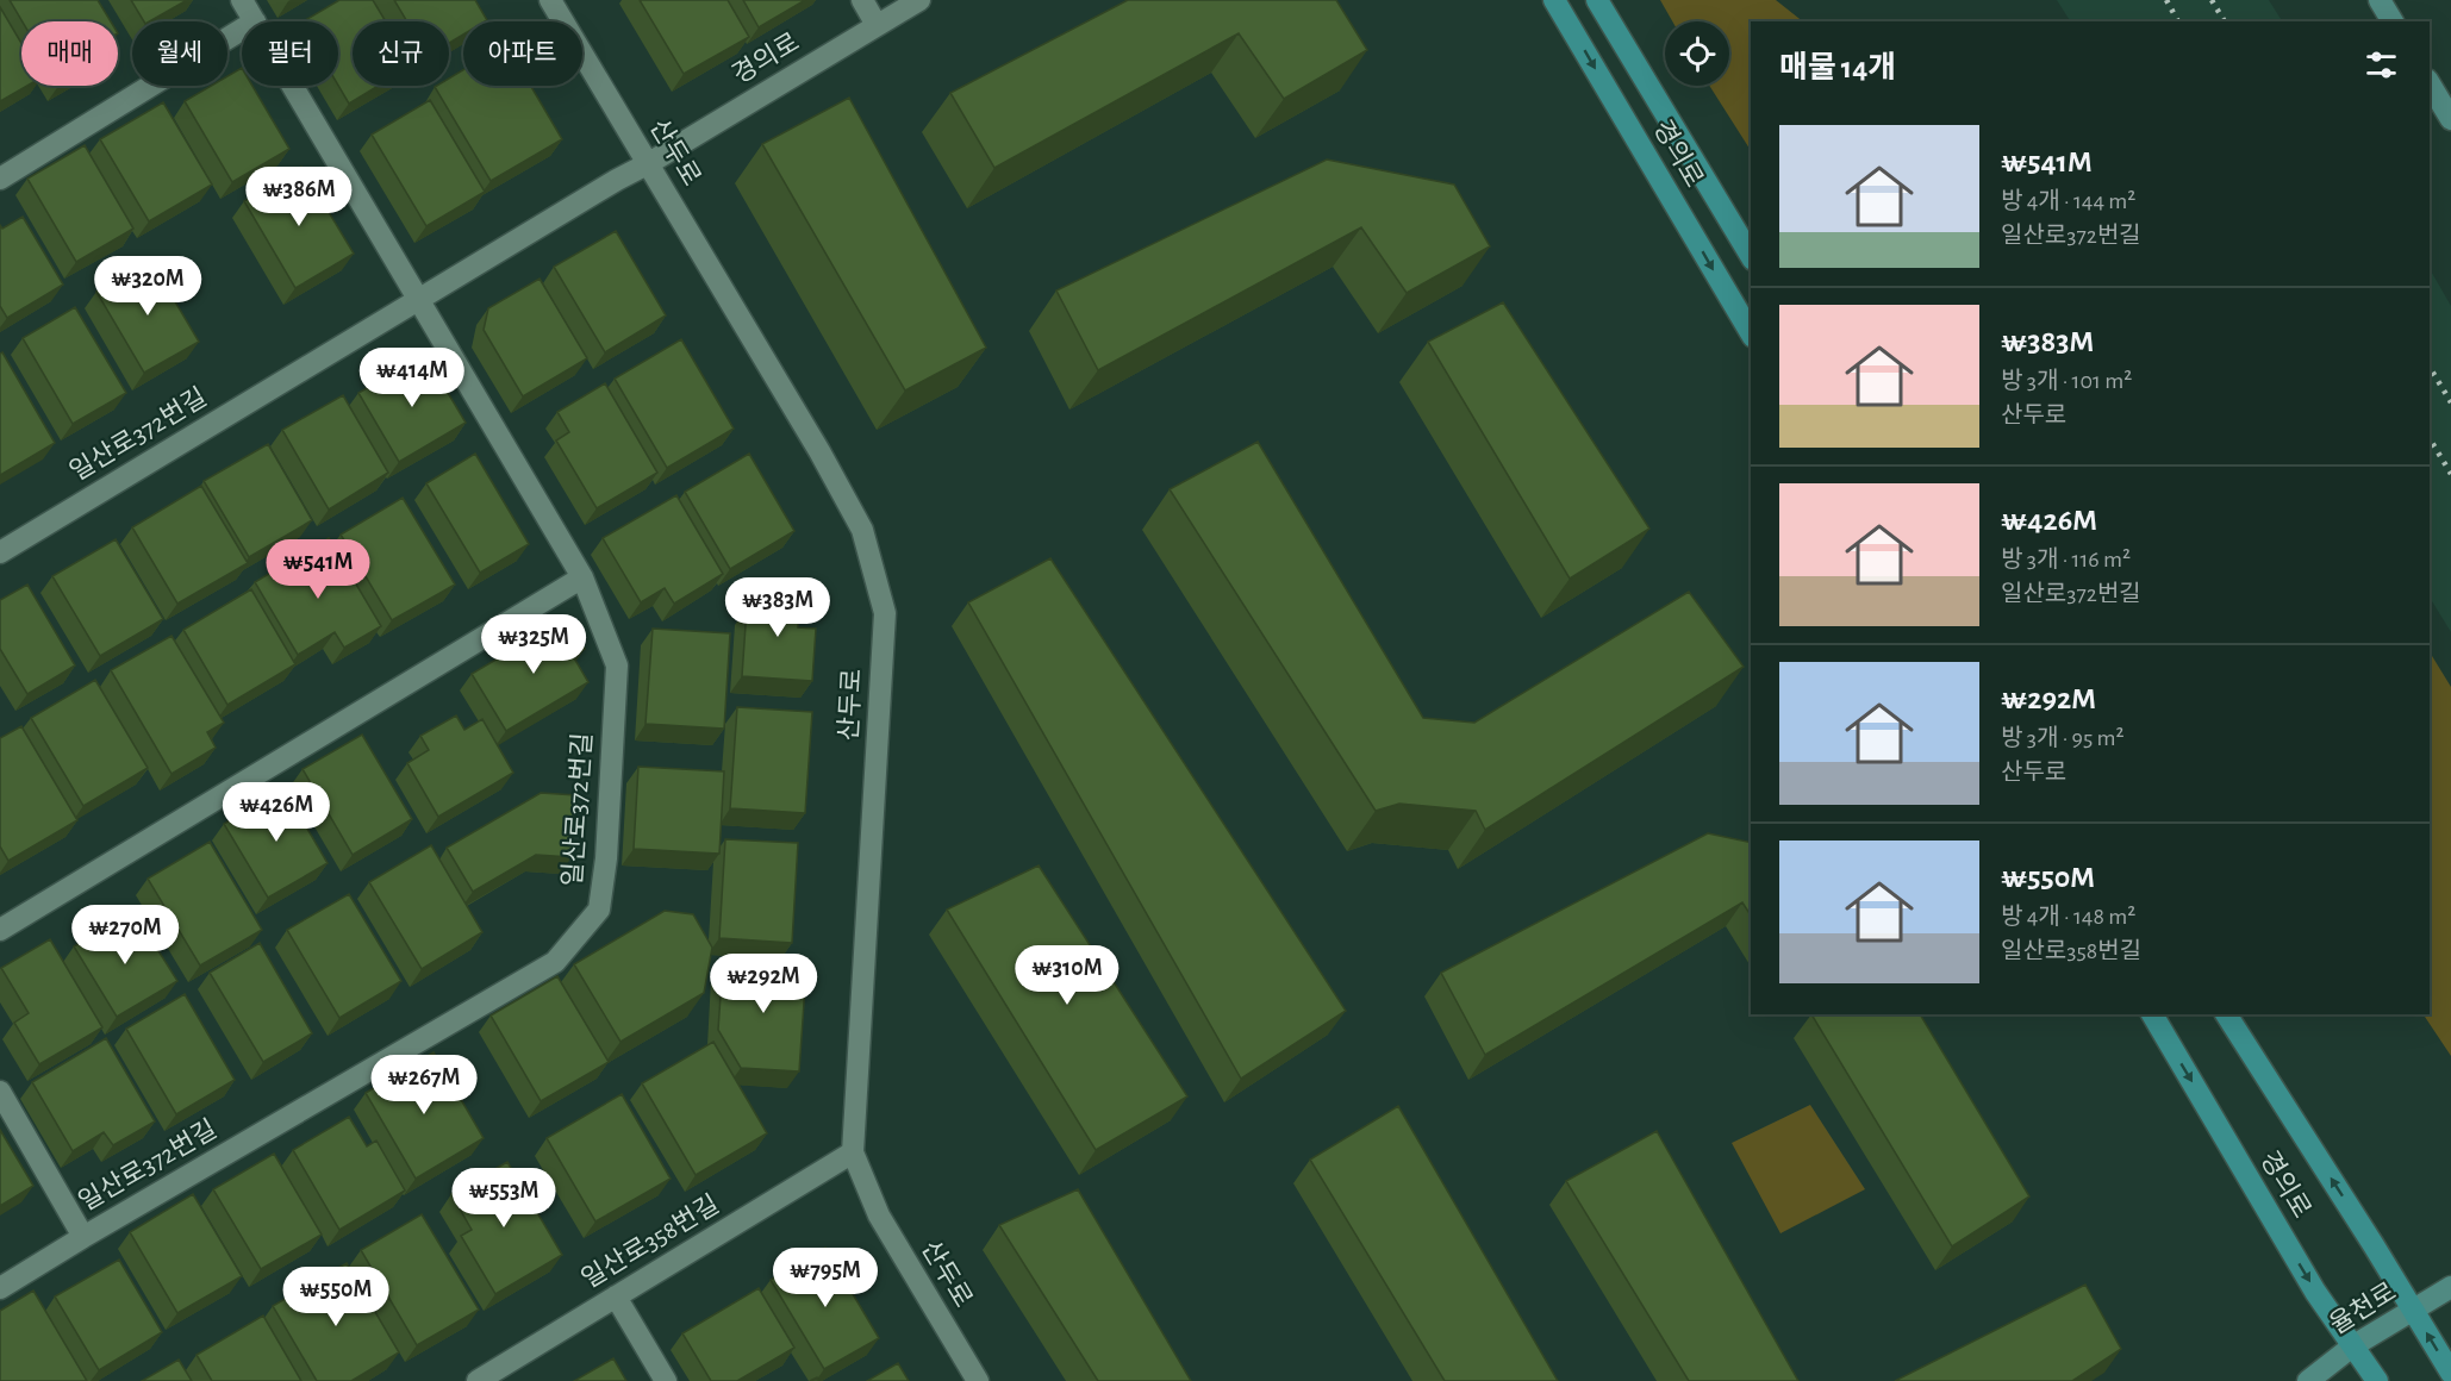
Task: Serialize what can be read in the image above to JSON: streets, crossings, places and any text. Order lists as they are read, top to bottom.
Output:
{
  "streets": {
    "main road": ["경의로", "율천로"],
    "street": ["산두로", "일산로372번길", "일산로358번길"]
  },
  "crossings": [
    ["경의로", "산두로"],
    ["경의로", "일산로372번길"],
    ["경의로", "율천로"],
    ["산두로", "일산로372번길"],
    ["산두로", "일산로358번길"]
  ],
  "page": {
    "chip": [
      "매매",
      "월세",
      "필터",
      "신규",
      "아파트"
    ],
    "heading": "매물 14개",
    "list": [
      {
        "name": "₩541M",
        "note": "방 4개 · 144 m² · 일산로372번길"
      },
      {
        "name": "₩383M",
        "note": "방 3개 · 101 m² · 산두로"
      },
      {
        "name": "₩426M",
        "note": "방 3개 · 116 m² · 일산로372번길"
      },
      {
        "name": "₩292M",
        "note": "방 3개 · 95 m² · 산두로"
      },
      {
        "name": "₩550M",
        "note": "방 4개 · 148 m² · 일산로358번길"
      }
    ],
    "price": [
      "₩386M",
      "₩320M",
      "₩414M",
      "₩541M",
      "₩383M",
      "₩325M",
      "₩426M",
      "₩270M",
      "₩310M",
      "₩292M",
      "₩267M",
      "₩553M",
      "₩795M",
      "₩550M"
    ]
  }
}
